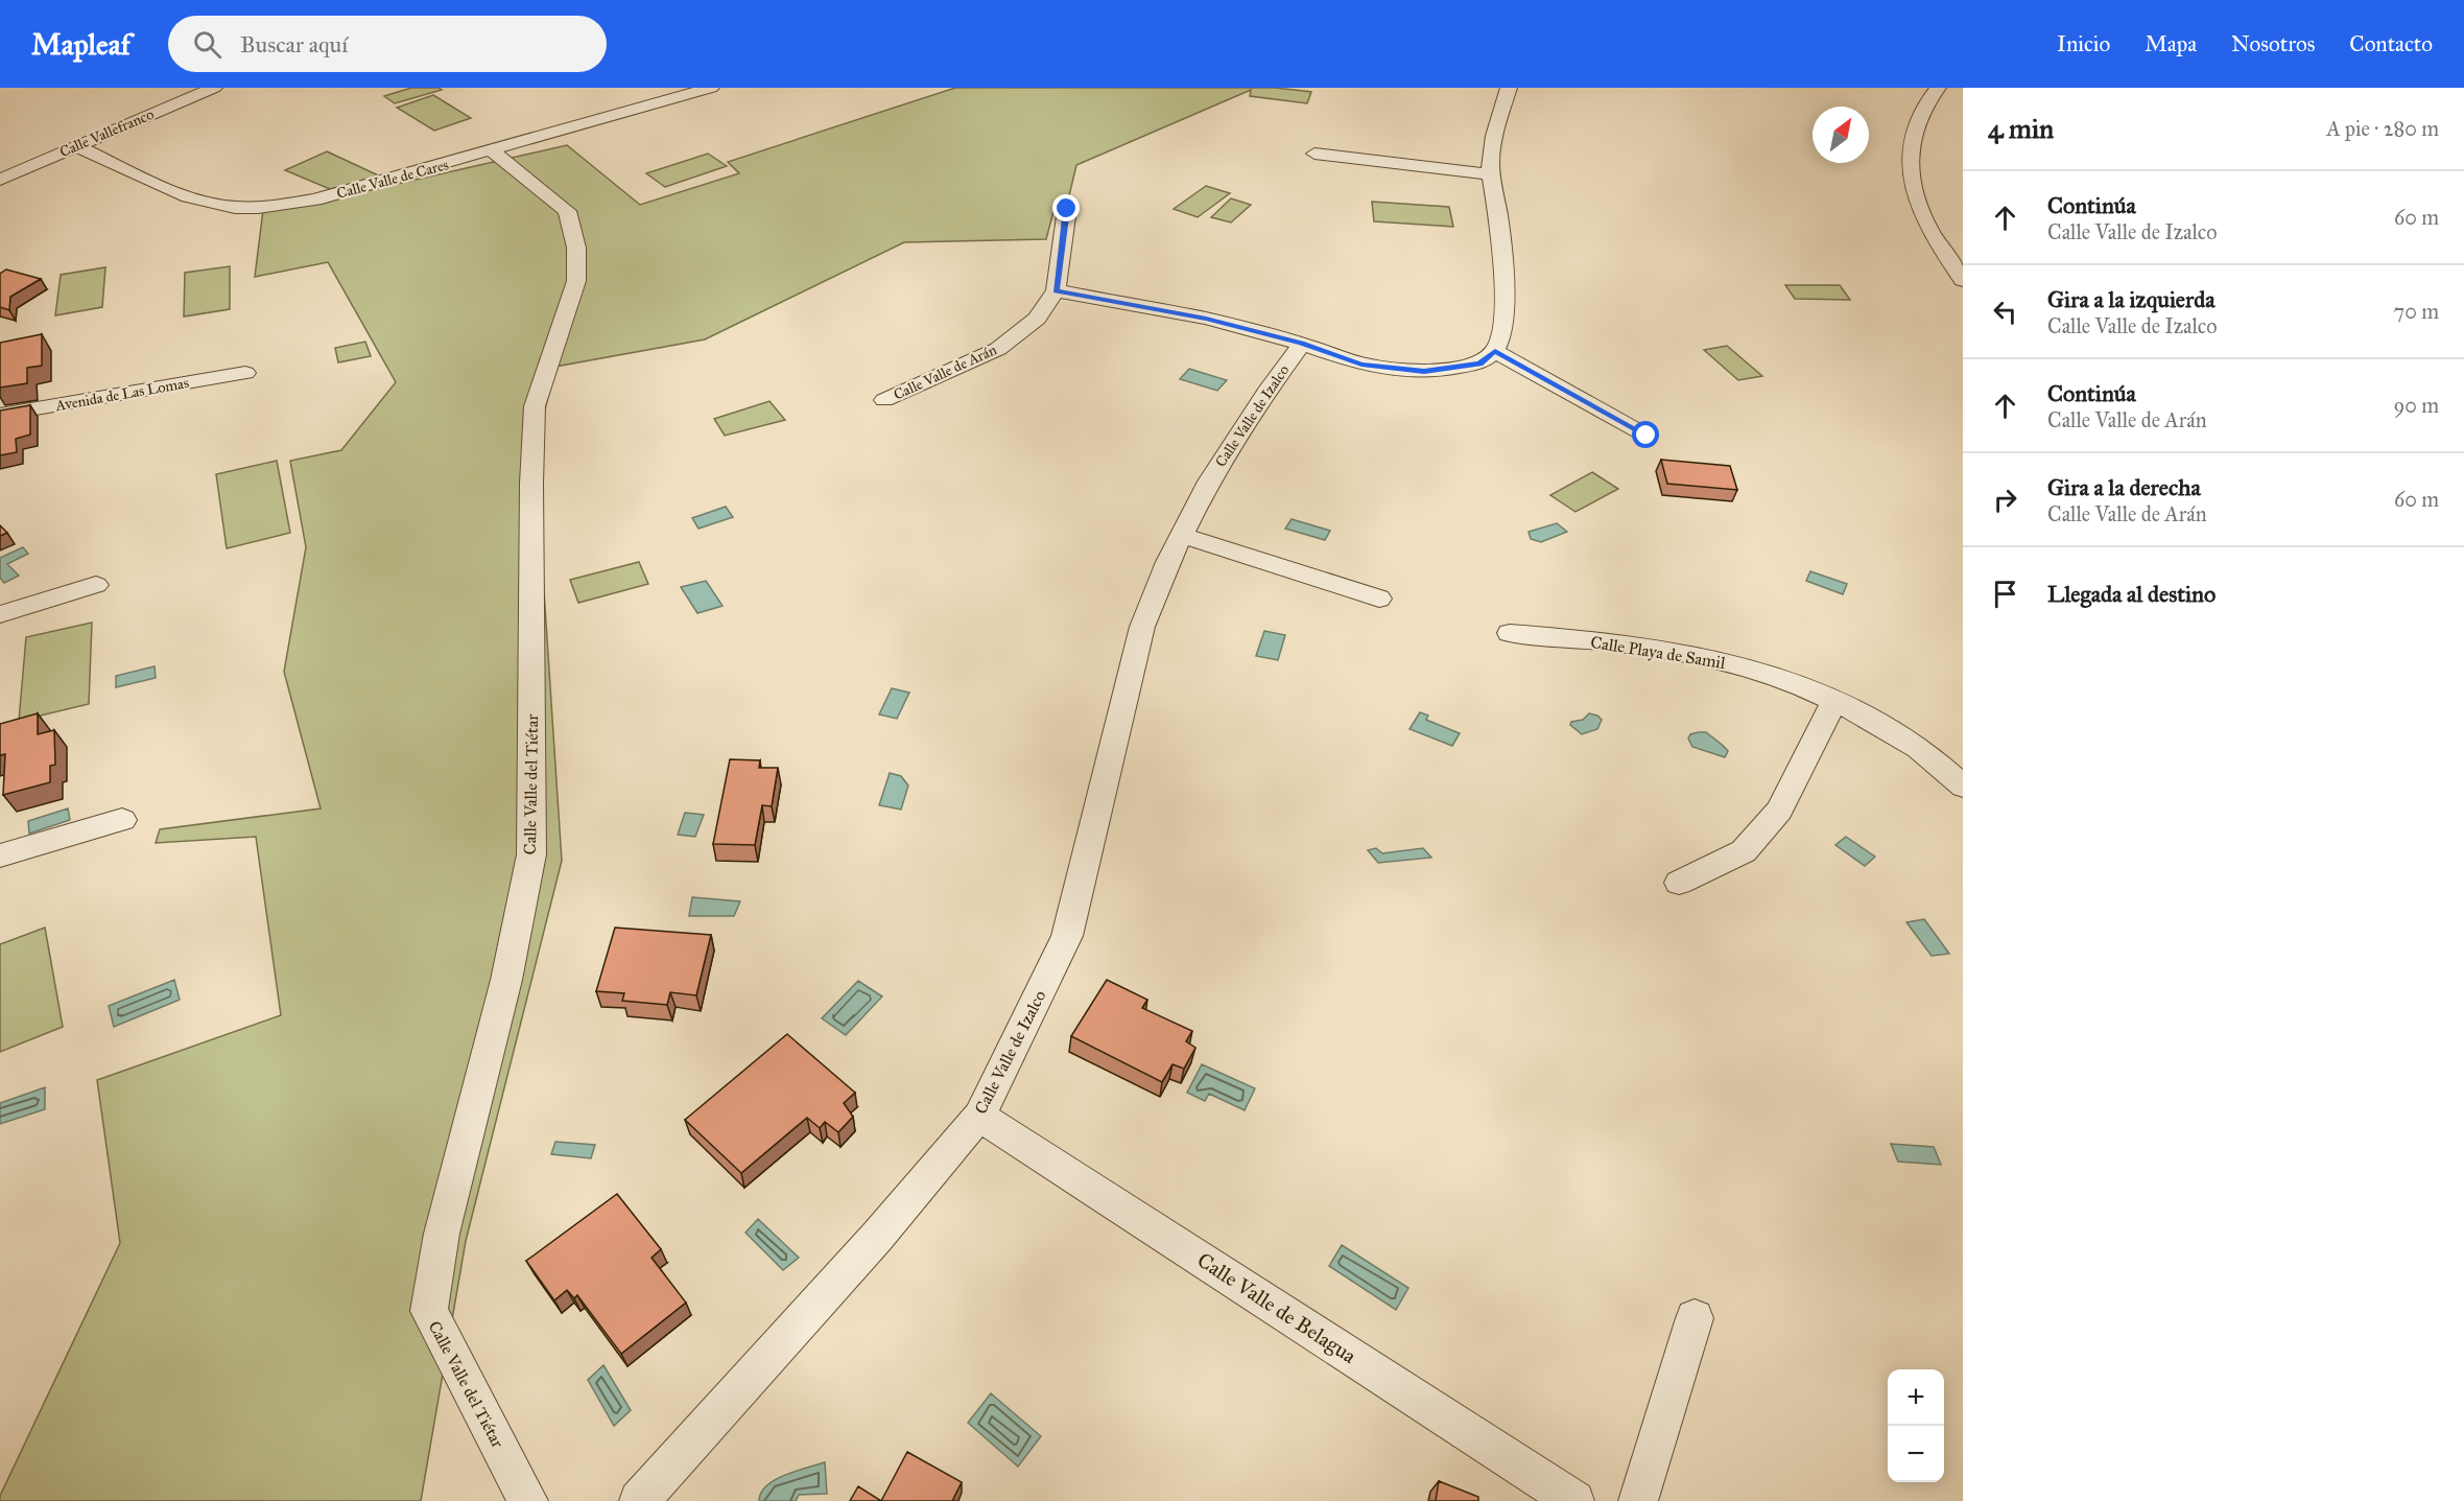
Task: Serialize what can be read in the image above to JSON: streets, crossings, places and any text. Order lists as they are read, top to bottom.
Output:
{
  "streets": {
    "street": [
      "Calle Vallefranco",
      "Calle Valle de Cares",
      "Calle Valle de Arán",
      "Avenida de Las Lomas",
      "Calle Valle de Izalco",
      "Calle Playa de Samil",
      "Calle Valle del Tiétar",
      "Calle Valle de Belagua"
    ]
  },
  "crossings": [
    ["Calle Vallefranco", "Calle Valle de Cares"],
    ["Calle Valle de Cares", "Calle Valle del Tiétar"],
    ["Calle Valle de Izalco", "Calle Valle de Belagua"]
  ],
  "north": "top right",
  "page": {
    "header": "Mapleaf",
    "search": "Buscar aquí",
    "nav": [
      "Inicio",
      "Mapa",
      "Nosotros",
      "Contacto"
    ],
    "heading": ["4 min", "A pie · 280 m"],
    "list": [
      ["Continúa", "Calle Valle de Izalco", "60 m"],
      ["Gira a la izquierda", "Calle Valle de Izalco", "70 m"],
      ["Continúa", "Calle Valle de Arán", "90 m"],
      ["Gira a la derecha", "Calle Valle de Arán", "60 m"],
      "Llegada al destino"
    ],
    "map_buttons": ["+", "−"]
  }
}
